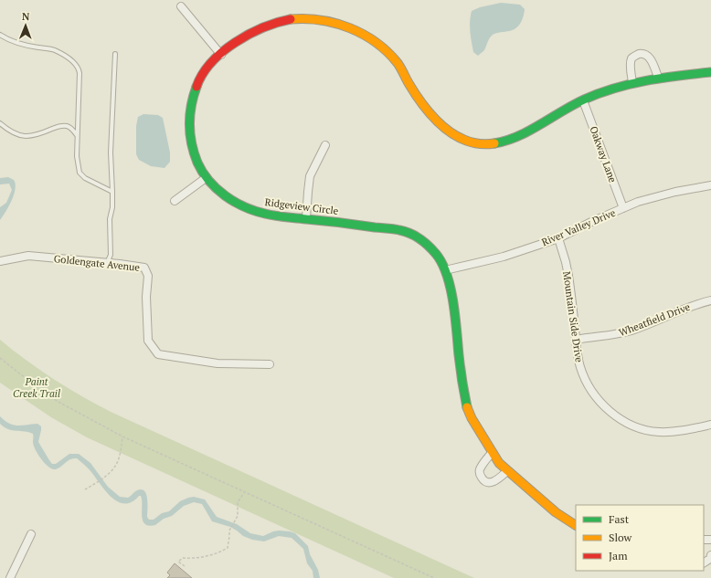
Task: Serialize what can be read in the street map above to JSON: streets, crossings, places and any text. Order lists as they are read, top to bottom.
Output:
{
  "streets": {
    "street": [
      "Oakway Lane",
      "Ridgeview Circle",
      "River Valley Drive",
      "Goldengate Avenue",
      "Mountain Side Drive",
      "Wheatfield Drive"
    ]
  },
  "crossings": [
    ["Oakway Lane", "Ridgeview Circle"],
    ["Oakway Lane", "River Valley Drive"],
    ["Ridgeview Circle", "River Valley Drive"],
    ["River Valley Drive", "Mountain Side Drive"],
    ["Mountain Side Drive", "Wheatfield Drive"]
  ],
  "parks": ["Paint Creek Trail"],
  "legend": ["Fast", "Slow", "Jam"],
  "north": "top"
}
